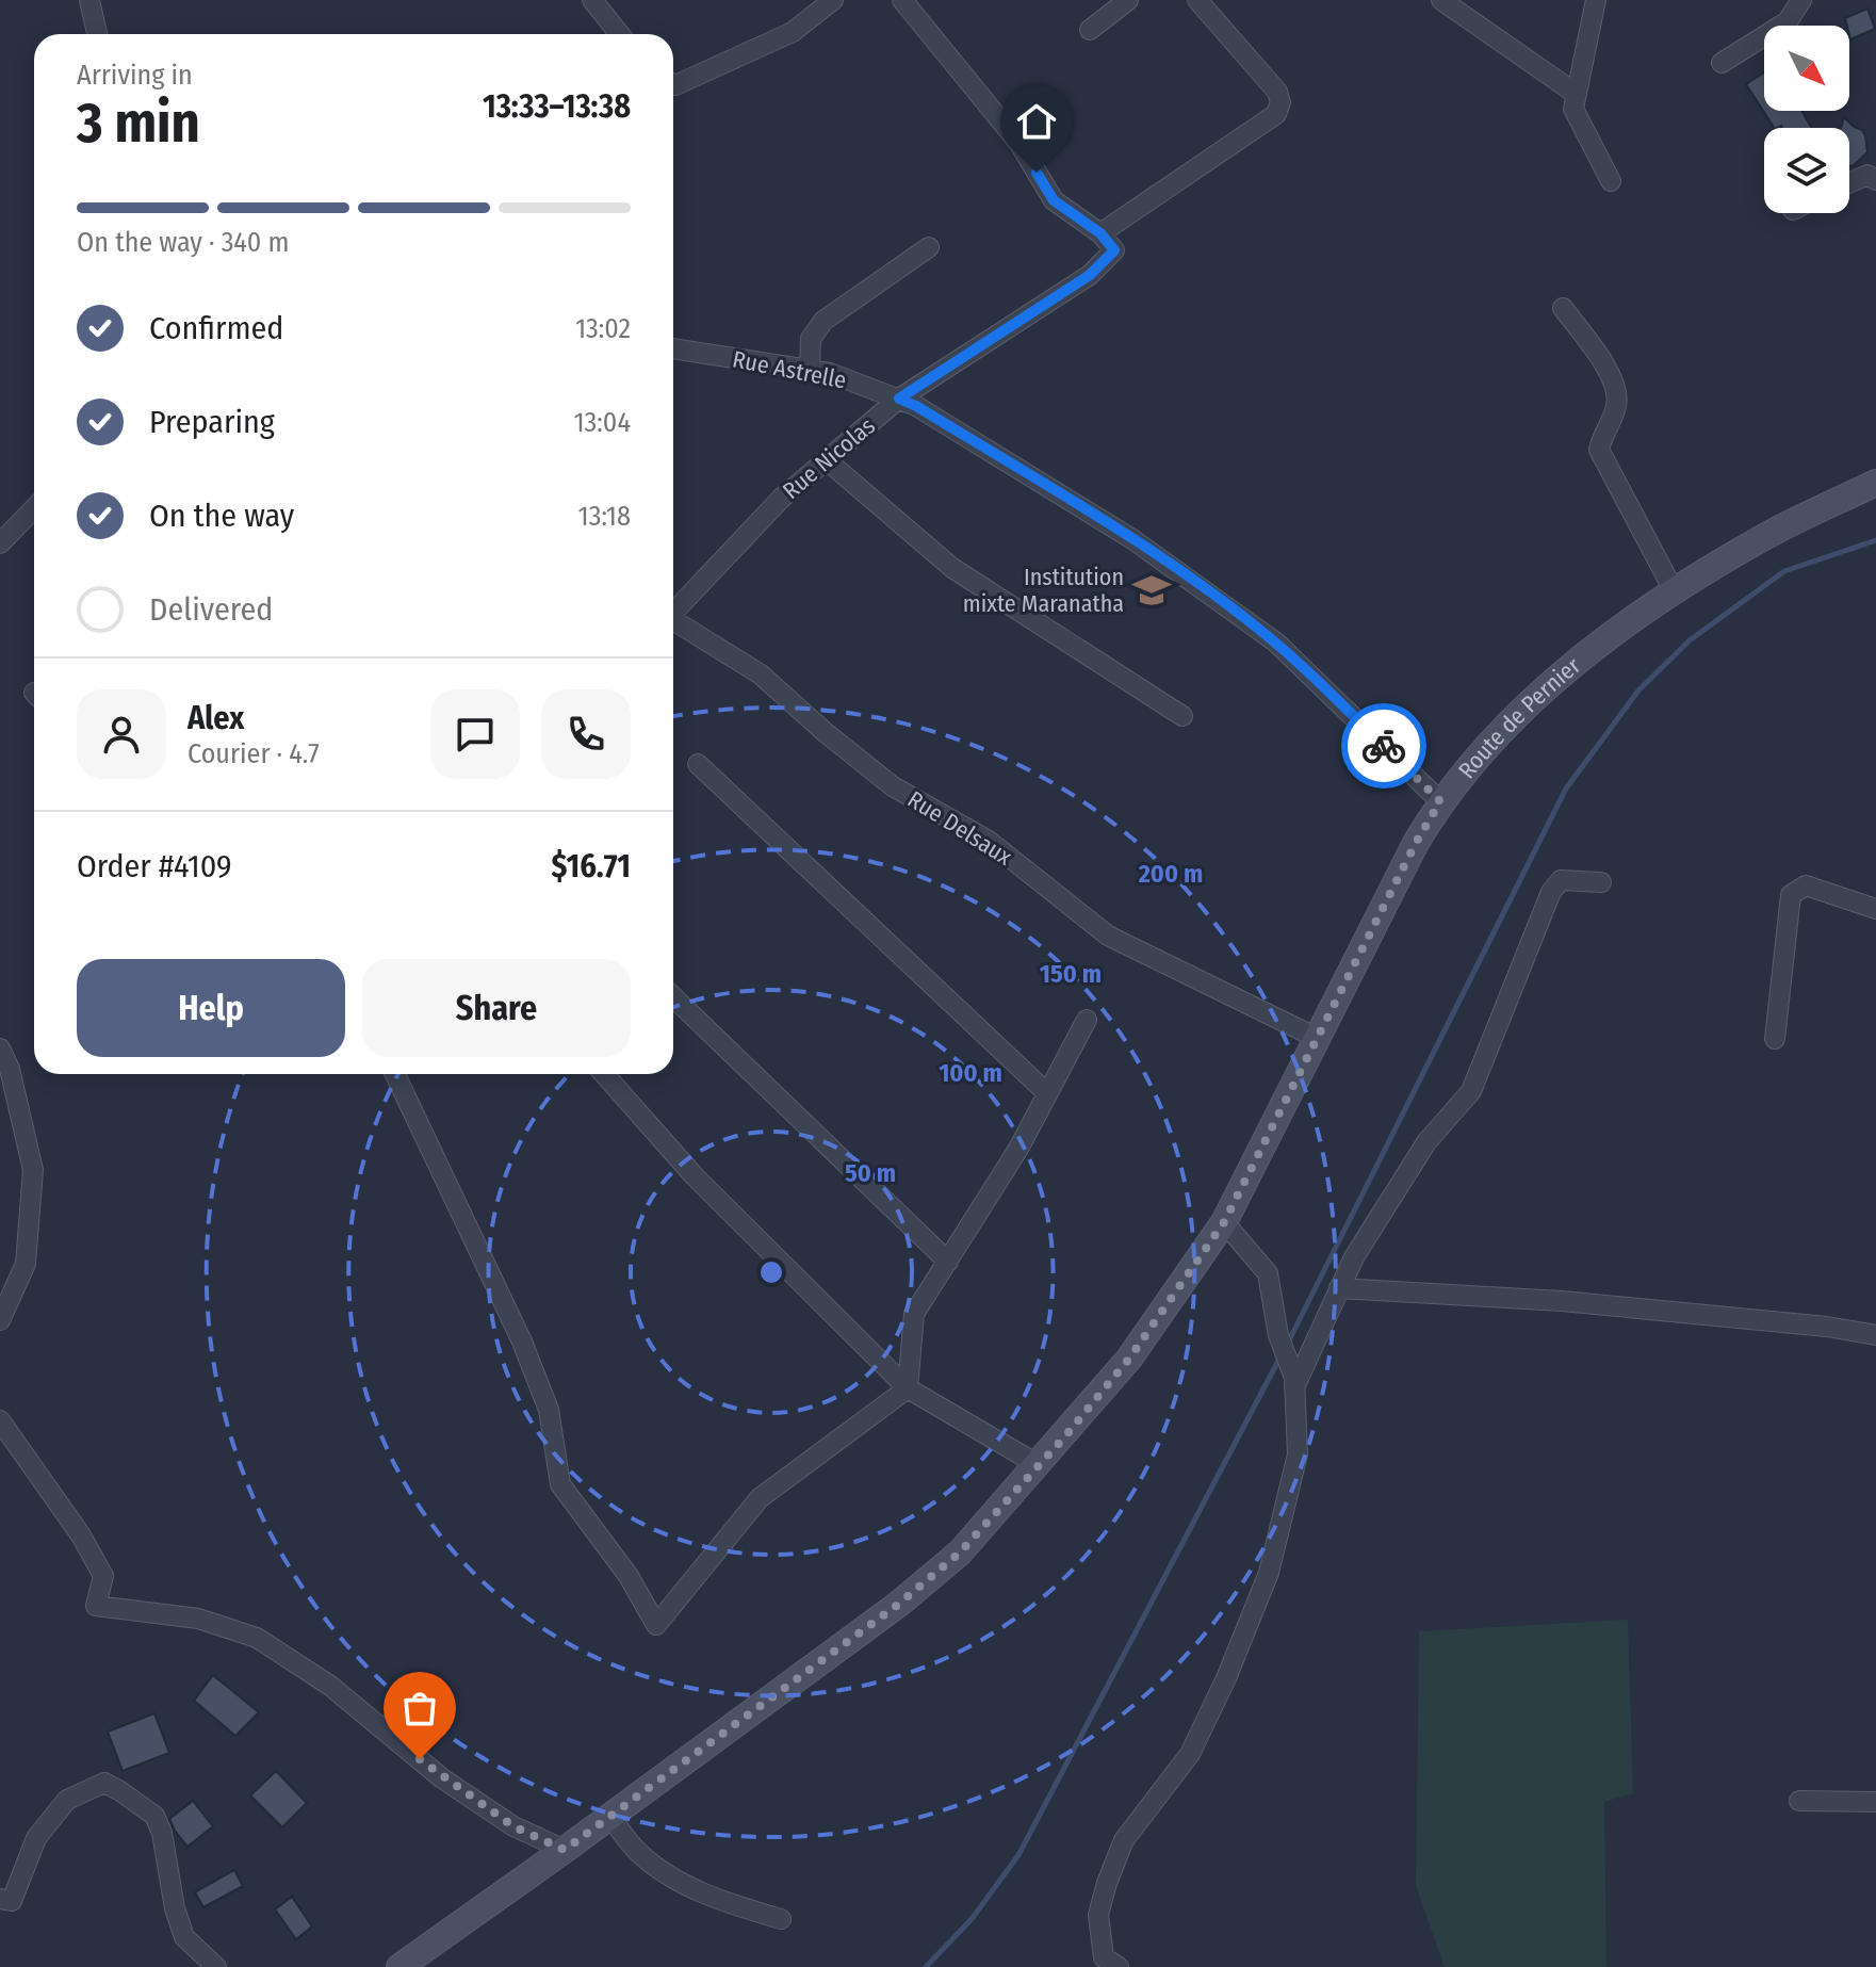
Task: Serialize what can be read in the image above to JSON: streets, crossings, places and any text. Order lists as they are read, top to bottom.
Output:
{
  "streets": {
    "street": [
      "Rue Astrelle",
      "Rue Nicolas",
      "Route de Pernier",
      "Rue Delsaux"
    ]
  },
  "crossings": [
    ["Rue Astrelle", "Rue Nicolas"],
    ["Rue Astrelle", "Route de Pernier"],
    ["Route de Pernier", "Rue Delsaux"]
  ],
  "places": {
    "school or university": ["Institution mixte Maranatha"]
  },
  "north": "bottom right",
  "page": {
    "heading": ["3 min", "Arriving in", "13:33–13:38"],
    "panel": [
      "Alex",
      "Courier · 4.7",
      "Order #4109",
      "$16.71"
    ],
    "bar": "On the way · 340 m",
    "list": [
      ["Confirmed", "13:02"],
      ["Preparing", "13:04"],
      ["On the way", "13:18"],
      "Delivered"
    ],
    "buttons": ["Help", "Share"]
  },
  "rings": [
    "200 m",
    "150 m",
    "100 m",
    "50 m"
  ]
}
